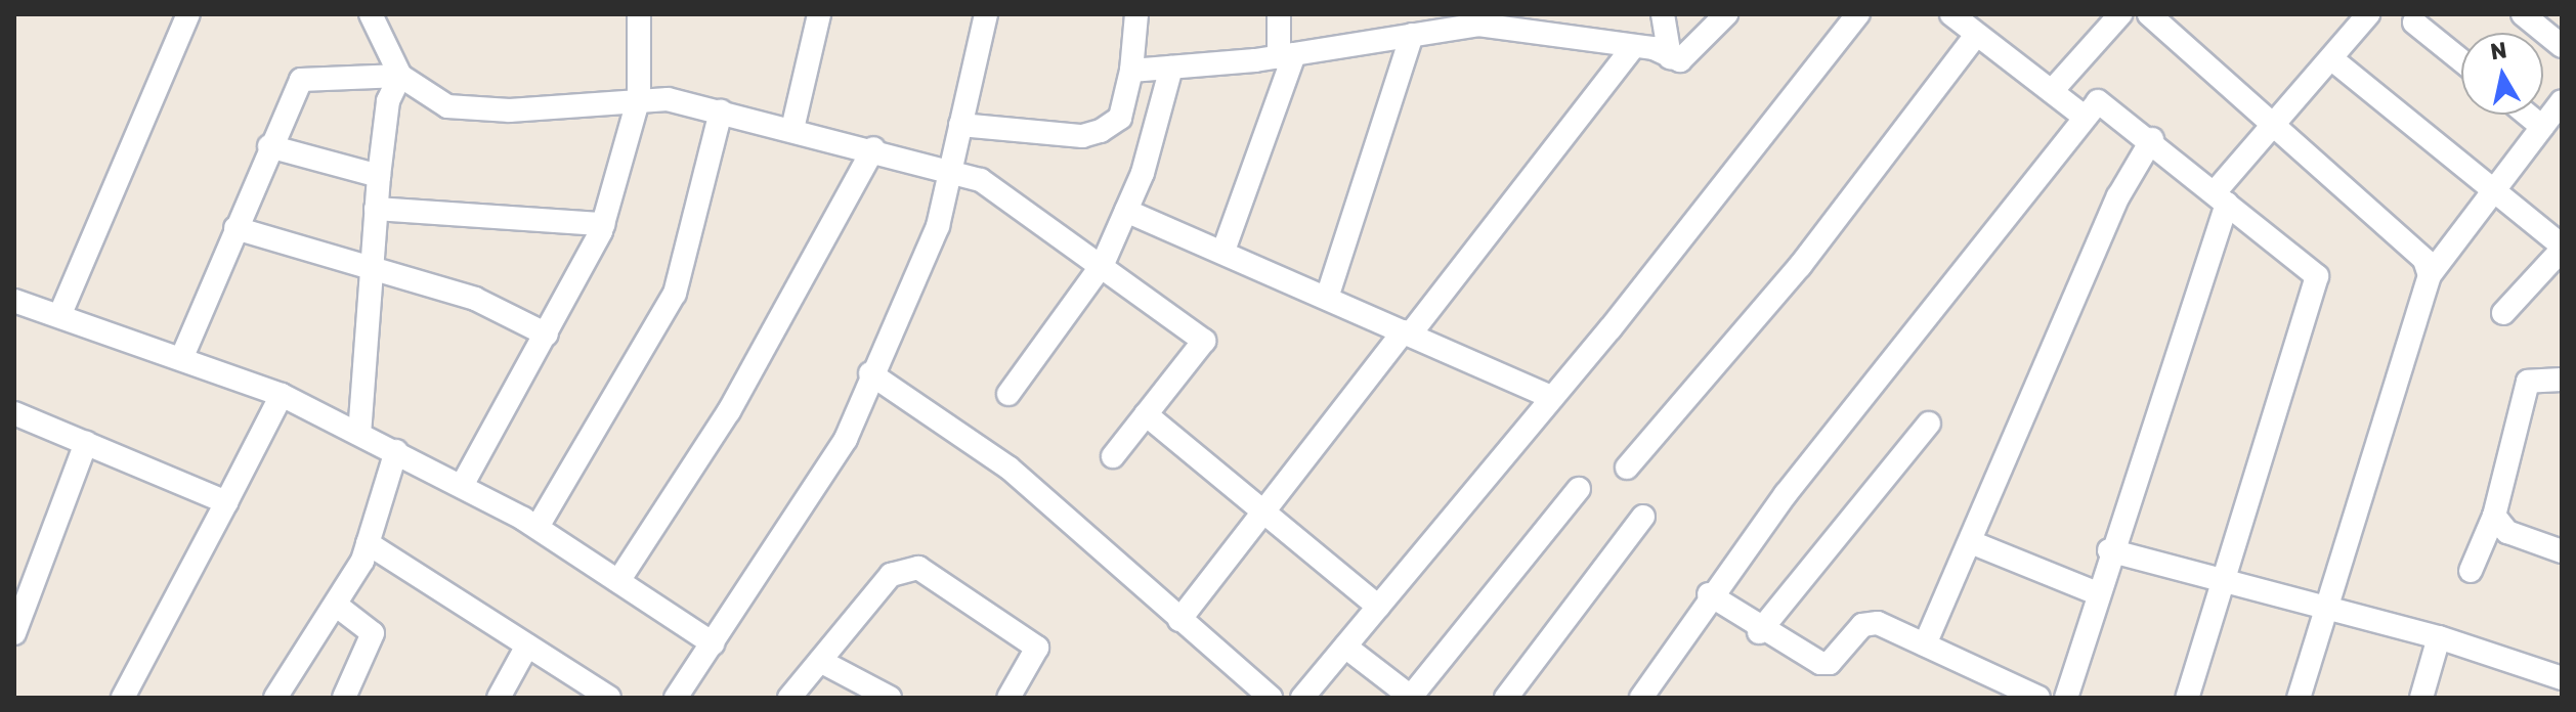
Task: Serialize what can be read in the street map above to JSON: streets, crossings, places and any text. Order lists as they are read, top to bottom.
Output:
{
  "north": "top"
}
